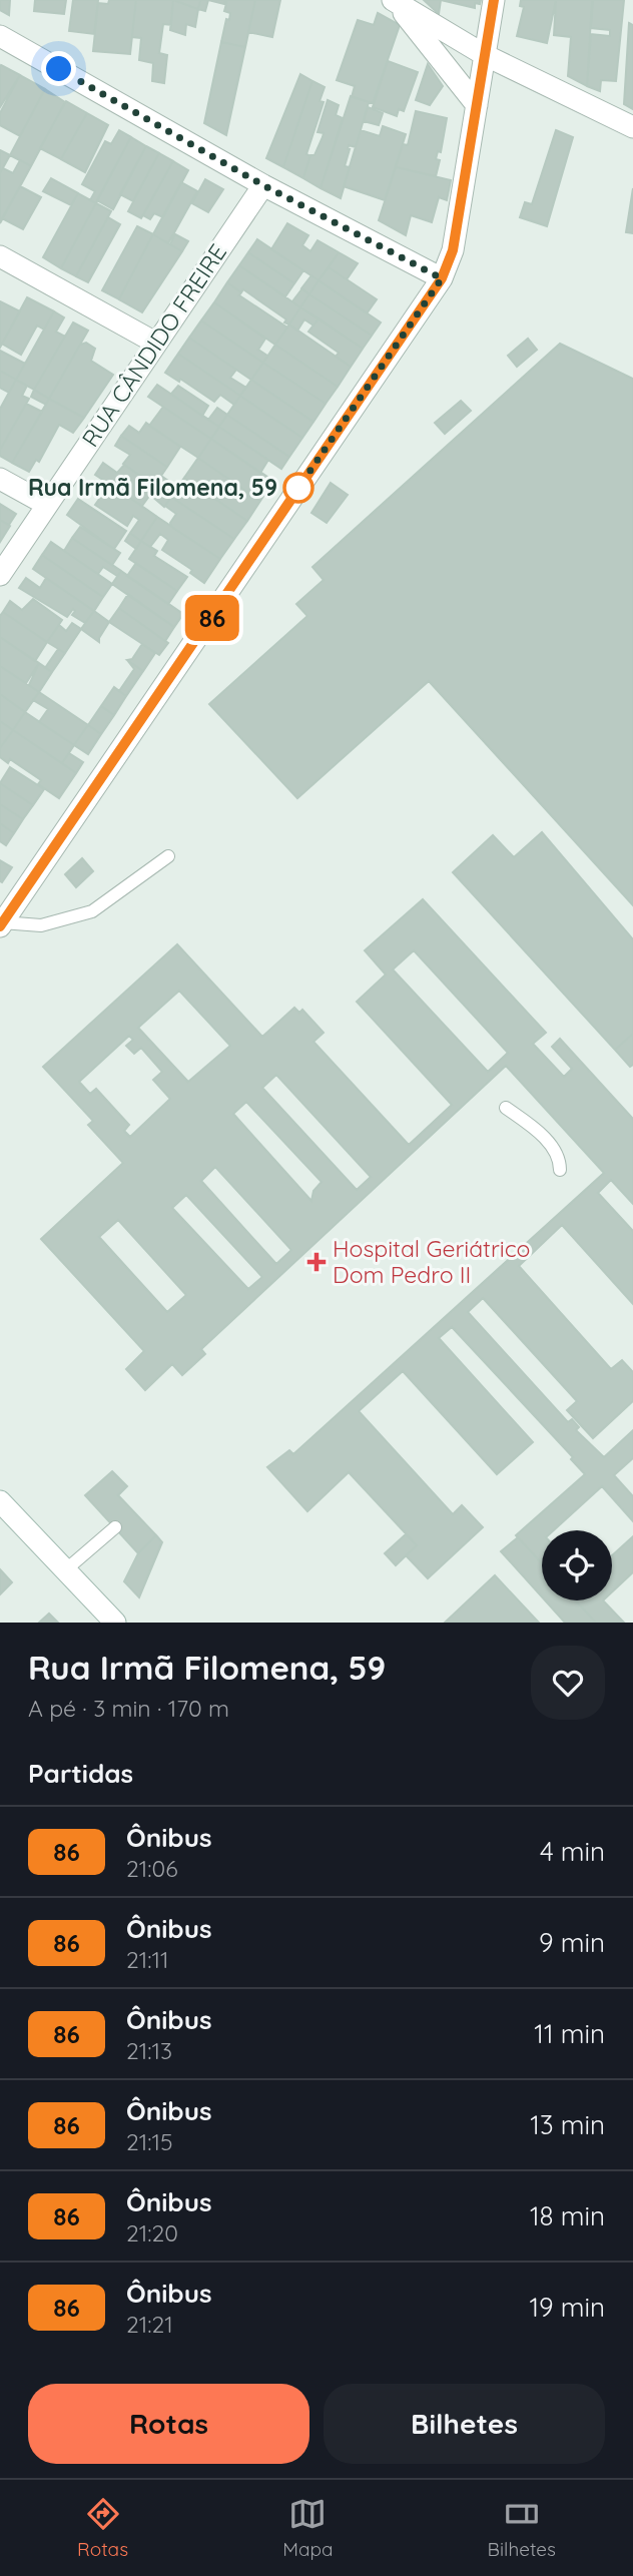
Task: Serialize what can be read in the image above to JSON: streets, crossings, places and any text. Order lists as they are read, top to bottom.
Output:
{
  "streets": {
    "street": ["RUA CÂNDIDO FREIRE"]
  },
  "places": {
    "other": ["Rua Irmã Filomena, 59"],
    "health": ["Hospital Geriátrico Dom Pedro II"]
  },
  "lines": ["bus line 86"],
  "page": {
    "on_map": "86",
    "heading": [
      ["Rua Irmã Filomena, 59", "A pé · 3 min · 170 m"],
      "Partidas"
    ],
    "list": [
      {
        "mark": "86",
        "name": "Ônibus",
        "note": "21:06",
        "value": "4 min"
      },
      {
        "mark": "86",
        "name": "Ônibus",
        "note": "21:11",
        "value": "9 min"
      },
      {
        "mark": "86",
        "name": "Ônibus",
        "note": "21:13",
        "value": "11 min"
      },
      {
        "mark": "86",
        "name": "Ônibus",
        "note": "21:15",
        "value": "13 min"
      },
      {
        "mark": "86",
        "name": "Ônibus",
        "note": "21:20",
        "value": "18 min"
      },
      {
        "mark": "86",
        "name": "Ônibus",
        "note": "21:21",
        "value": "19 min"
      }
    ],
    "buttons": ["Rotas", "Bilhetes"],
    "tabs": ["Rotas", "Mapa", "Bilhetes"]
  }
}
